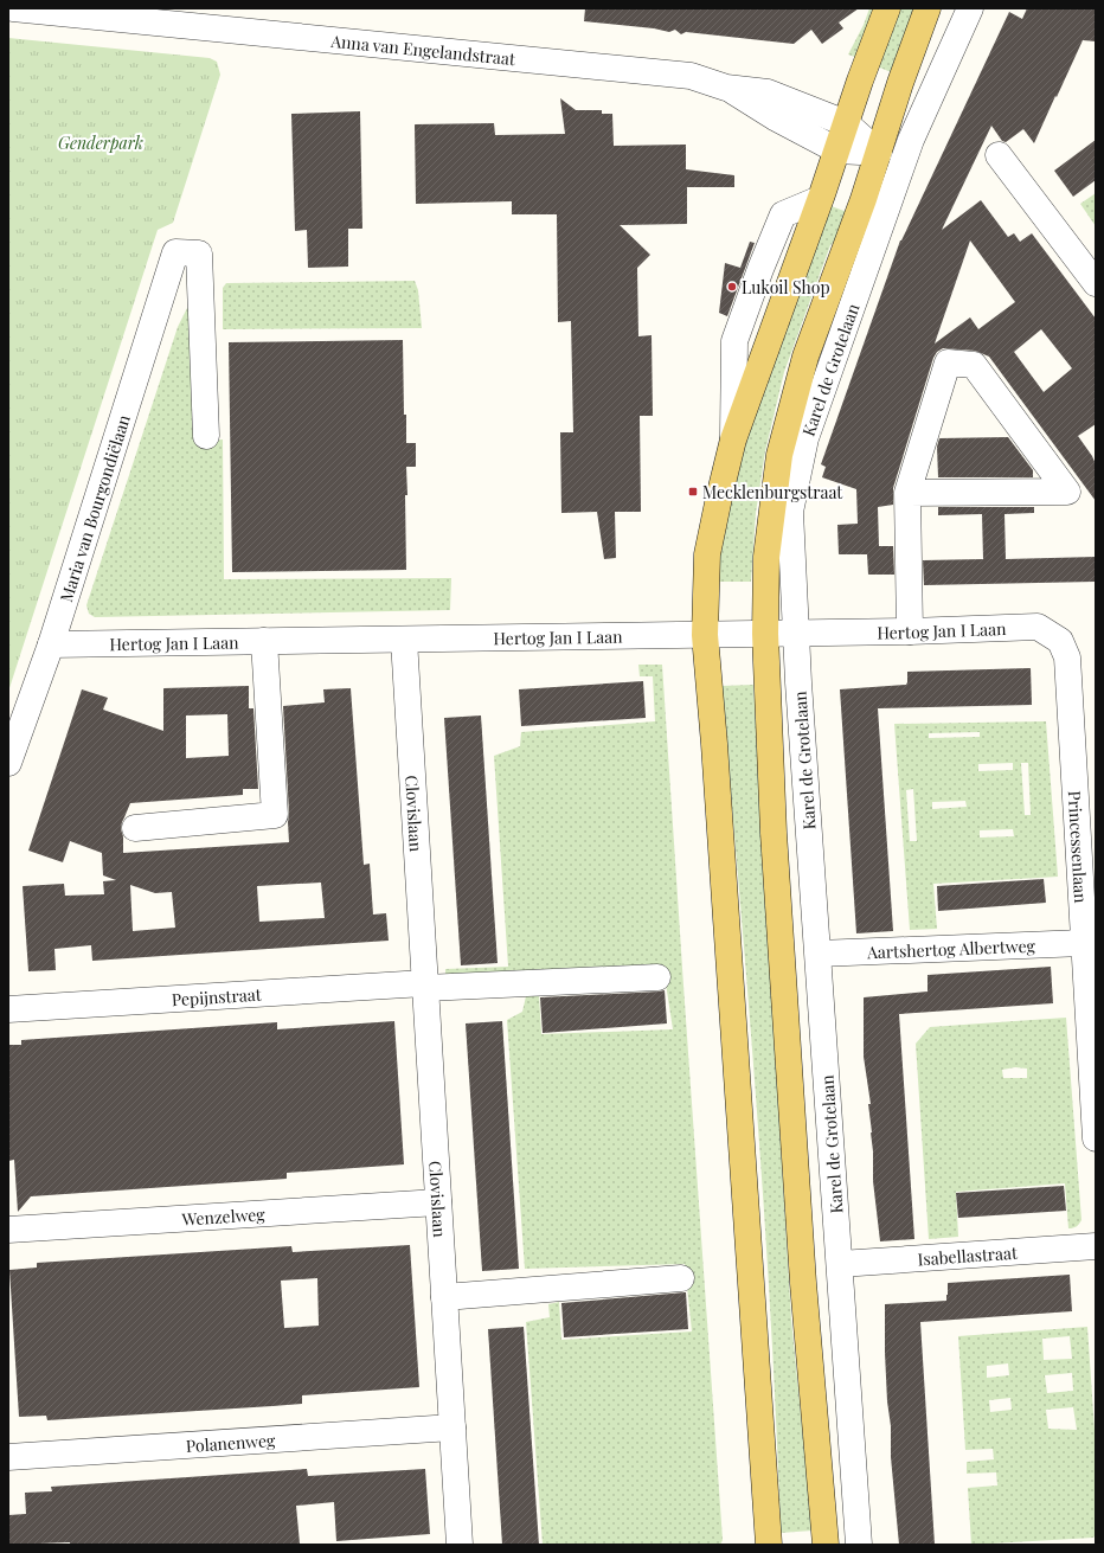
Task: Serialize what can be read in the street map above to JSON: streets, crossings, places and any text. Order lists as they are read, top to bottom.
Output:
{
  "streets": {
    "main road": ["Karel de Grotelaan"],
    "street": [
      "Anna van Engelandstraat",
      "Maria van Bourgondiëlaan",
      "Hertog Jan I Laan",
      "Clovislaan",
      "Princessenlaan",
      "Aartshertog Albertweg",
      "Pepijnstraat",
      "Wenzelweg",
      "Isabellastraat",
      "Polanenweg"
    ]
  },
  "crossings": [
    ["Anna van Engelandstraat", "Karel de Grotelaan"],
    ["Karel de Grotelaan", "Hertog Jan I Laan"],
    ["Karel de Grotelaan", "Aartshertog Albertweg"],
    ["Karel de Grotelaan", "Isabellastraat"],
    ["Maria van Bourgondiëlaan", "Hertog Jan I Laan"],
    ["Hertog Jan I Laan", "Clovislaan"],
    ["Hertog Jan I Laan", "Princessenlaan"],
    ["Clovislaan", "Pepijnstraat"],
    ["Clovislaan", "Wenzelweg"],
    ["Clovislaan", "Polanenweg"],
    ["Princessenlaan", "Aartshertog Albertweg"]
  ],
  "parks": ["Genderpark"],
  "places": {
    "other": ["Lukoil Shop"],
    "transit": ["Mecklenburgstraat"]
  }
}
